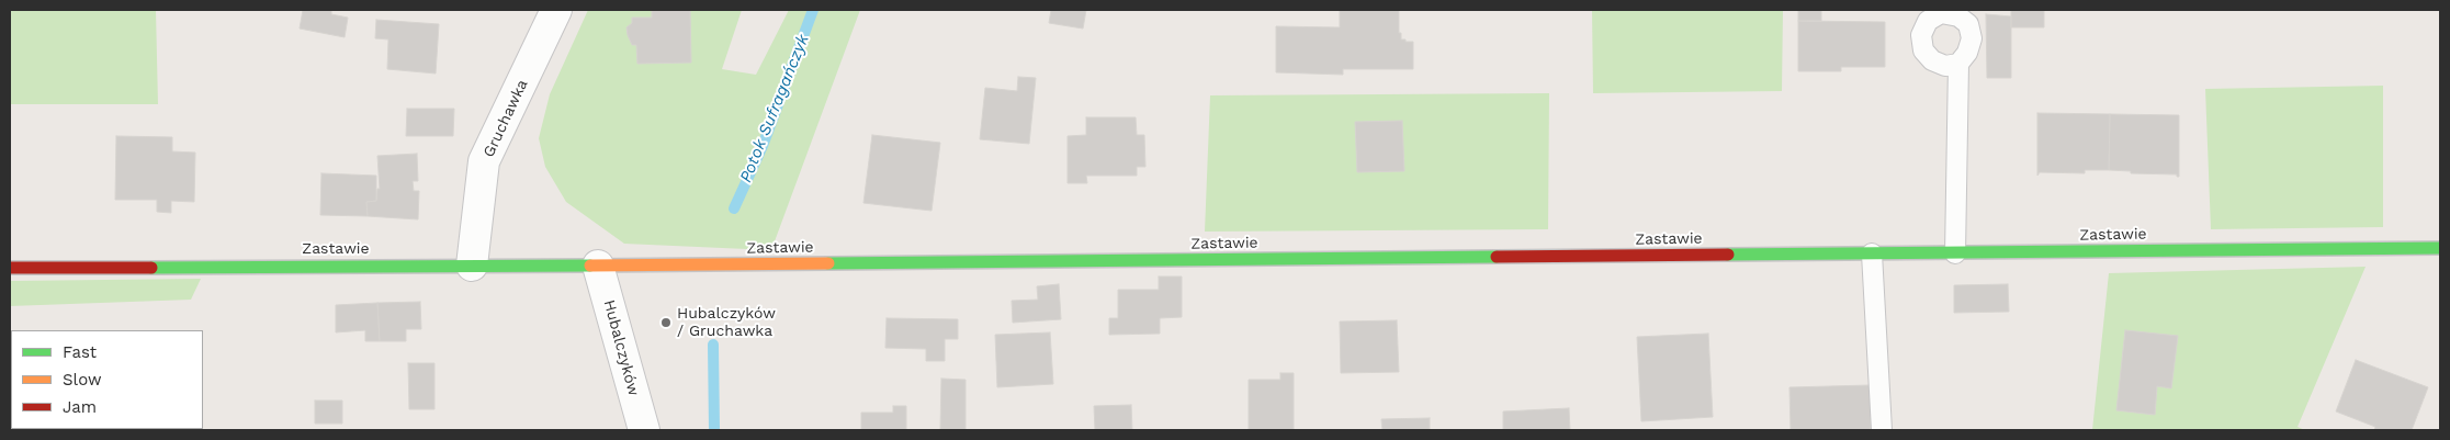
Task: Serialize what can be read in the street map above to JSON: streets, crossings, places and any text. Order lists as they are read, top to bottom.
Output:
{
  "streets": {
    "street": ["Gruchawka", "Zastawie", "Hubalczyków"]
  },
  "crossings": [
    ["Gruchawka", "Zastawie"],
    ["Zastawie", "Hubalczyków"]
  ],
  "water": ["Potok Sufragańczyk"],
  "places": ["Hubalczyków / Gruchawka"],
  "legend": ["Fast", "Slow", "Jam"]
}
